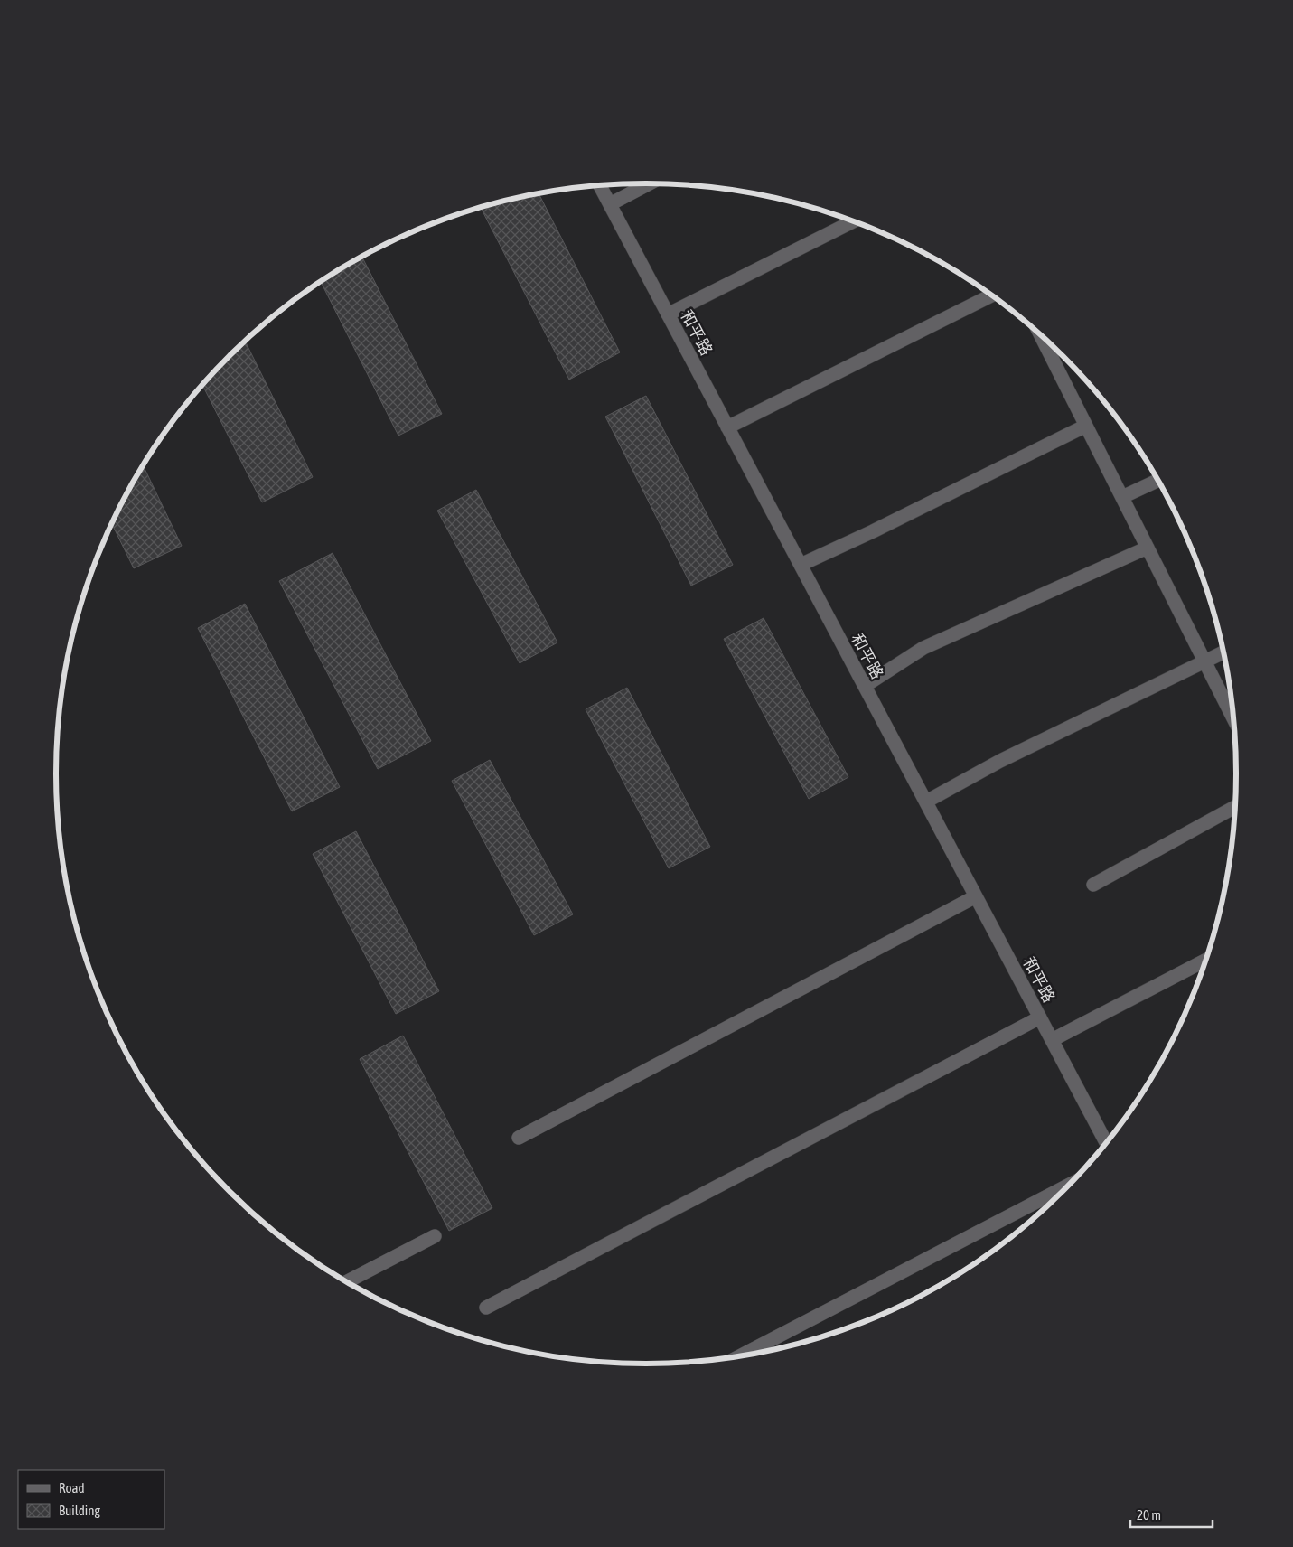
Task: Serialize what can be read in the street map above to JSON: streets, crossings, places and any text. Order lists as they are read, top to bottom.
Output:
{
  "streets": {
    "street": ["和平路"]
  },
  "legend": ["Road", "Building"],
  "scale_bar": "20 m"
}
